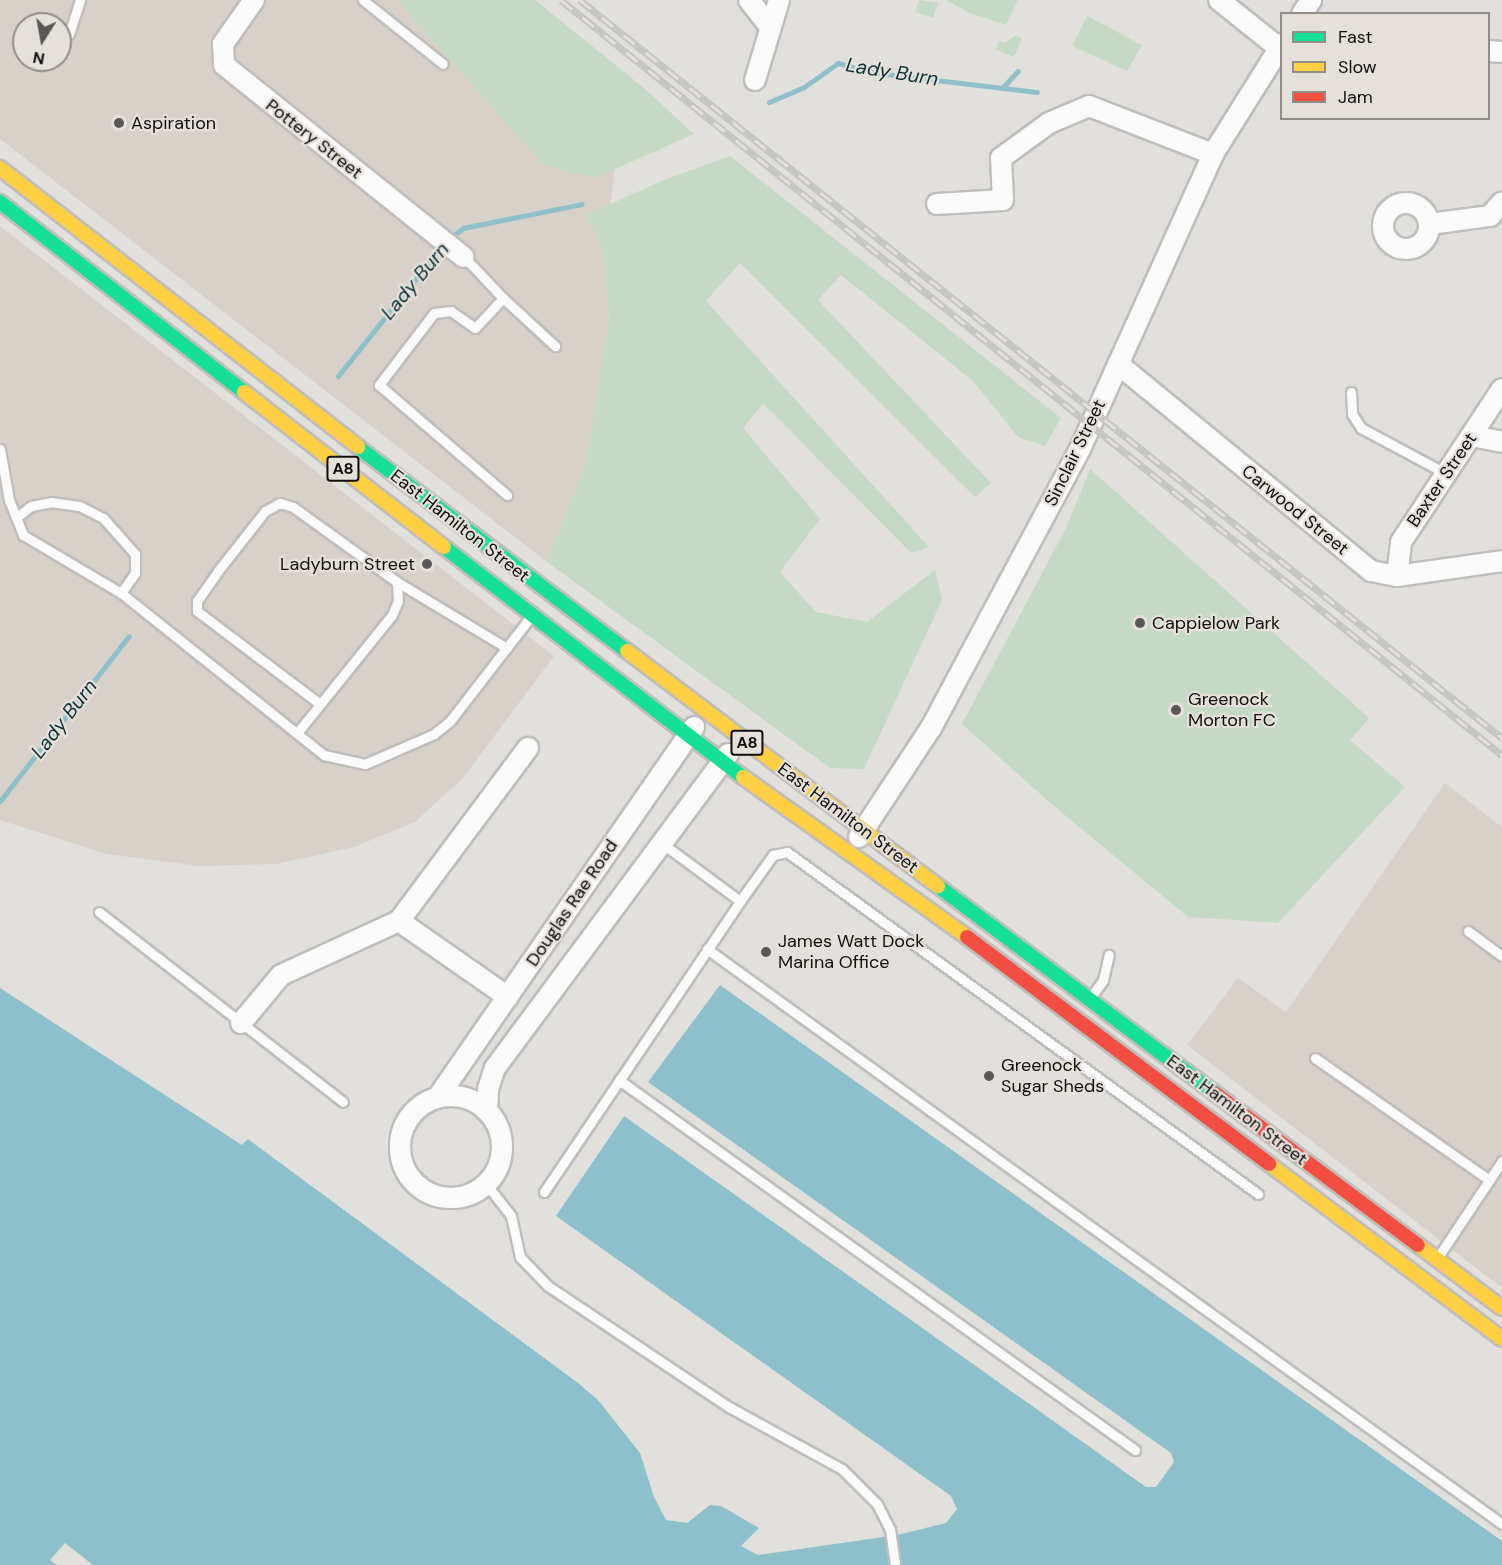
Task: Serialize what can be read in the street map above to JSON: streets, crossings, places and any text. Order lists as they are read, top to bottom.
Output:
{
  "streets": {
    "highway": ["A8", "East Hamilton Street"],
    "street": [
      "Pottery Street",
      "Sinclair Street",
      "Baxter Street",
      "Carwood Street",
      "Douglas Rae Road"
    ]
  },
  "crossings": [
    ["Sinclair Street", "Carwood Street"],
    ["Sinclair Street", "East Hamilton Street"],
    ["Baxter Street", "Carwood Street"],
    ["East Hamilton Street", "Douglas Rae Road"]
  ],
  "water": ["Lady Burn"],
  "places": [
    "Aspiration",
    "Ladyburn Street",
    "Cappielow Park",
    "Greenock Morton FC",
    "James Watt Dock Marina Office",
    "Greenock Sugar Sheds"
  ],
  "legend": ["Fast", "Slow", "Jam"],
  "north": "bottom"
}
